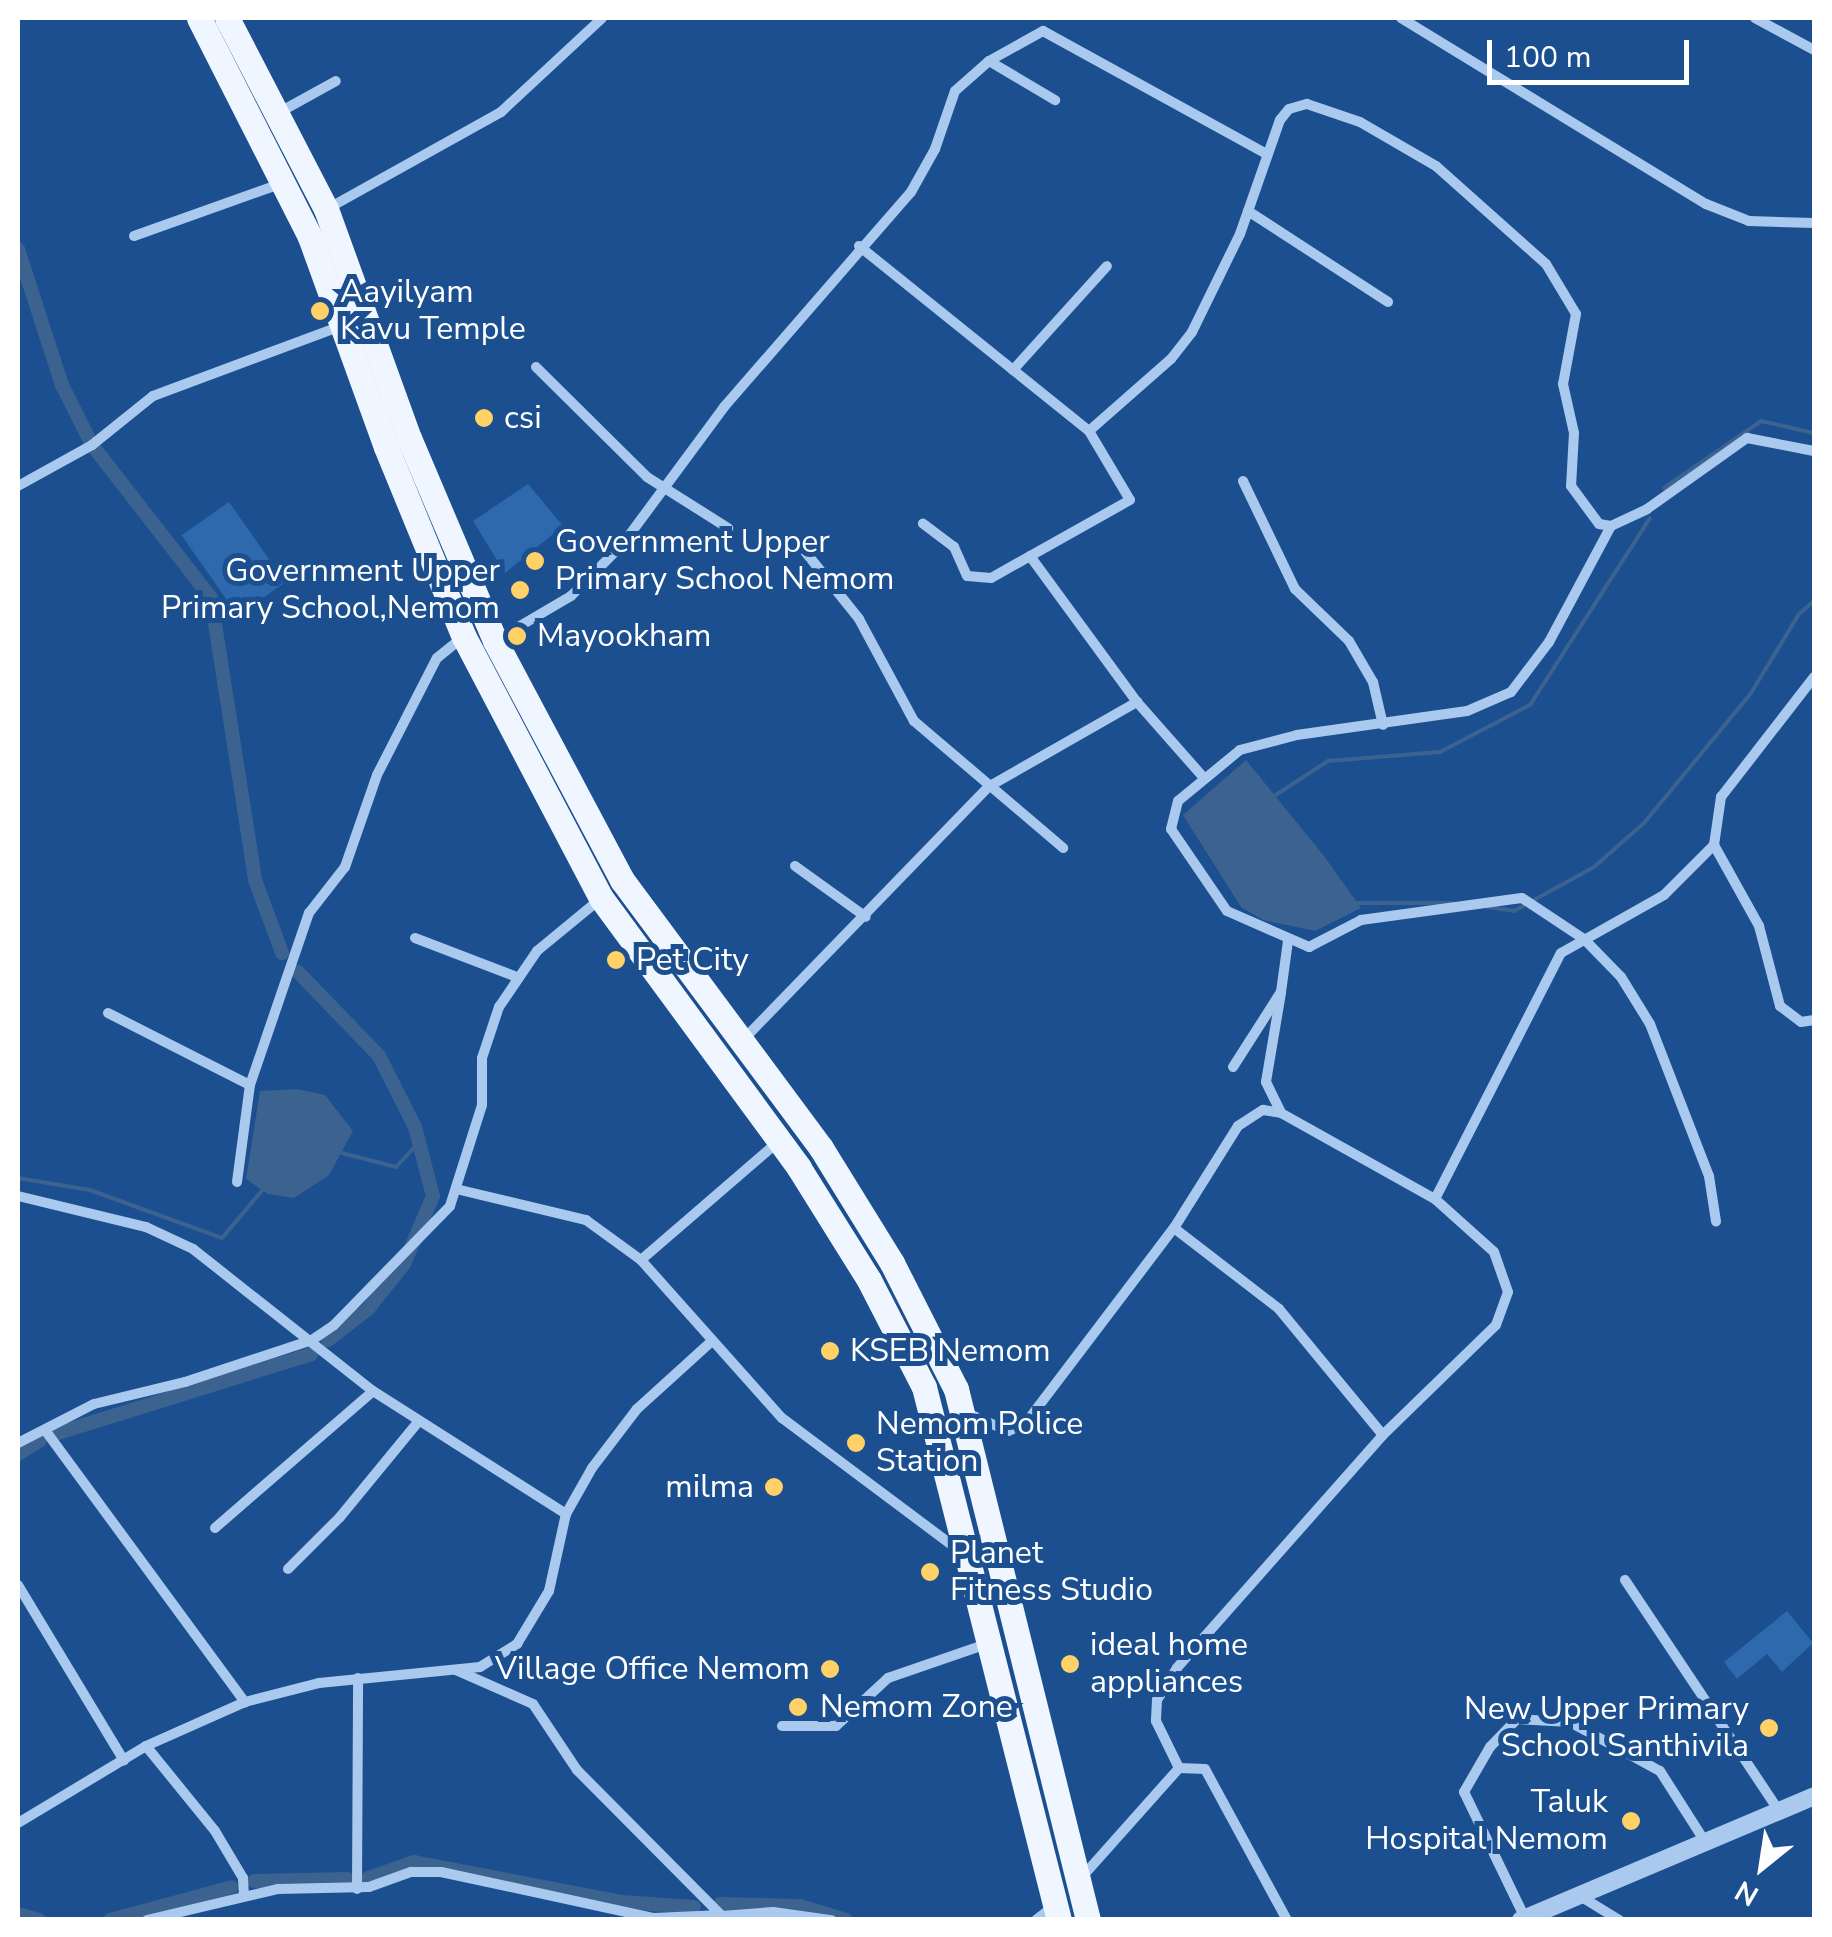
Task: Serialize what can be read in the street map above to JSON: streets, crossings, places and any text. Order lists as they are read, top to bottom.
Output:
{
  "places": [
    "Aayilyam Kavu Temple",
    "csi",
    "Government Upper Primary School Nemom",
    "Government Upper Primary School,Nemom",
    "Mayookham",
    "Pet City",
    "KSEB Nemom",
    "Nemom Police Station",
    "milma",
    "Planet Fitness Studio",
    "ideal home appliances",
    "Village Office Nemom",
    "Nemom Zone",
    "New Upper Primary School Santhivila",
    "Taluk Hospital Nemom"
  ],
  "scale_bar": "100 m",
  "north": "bottom left"
}
